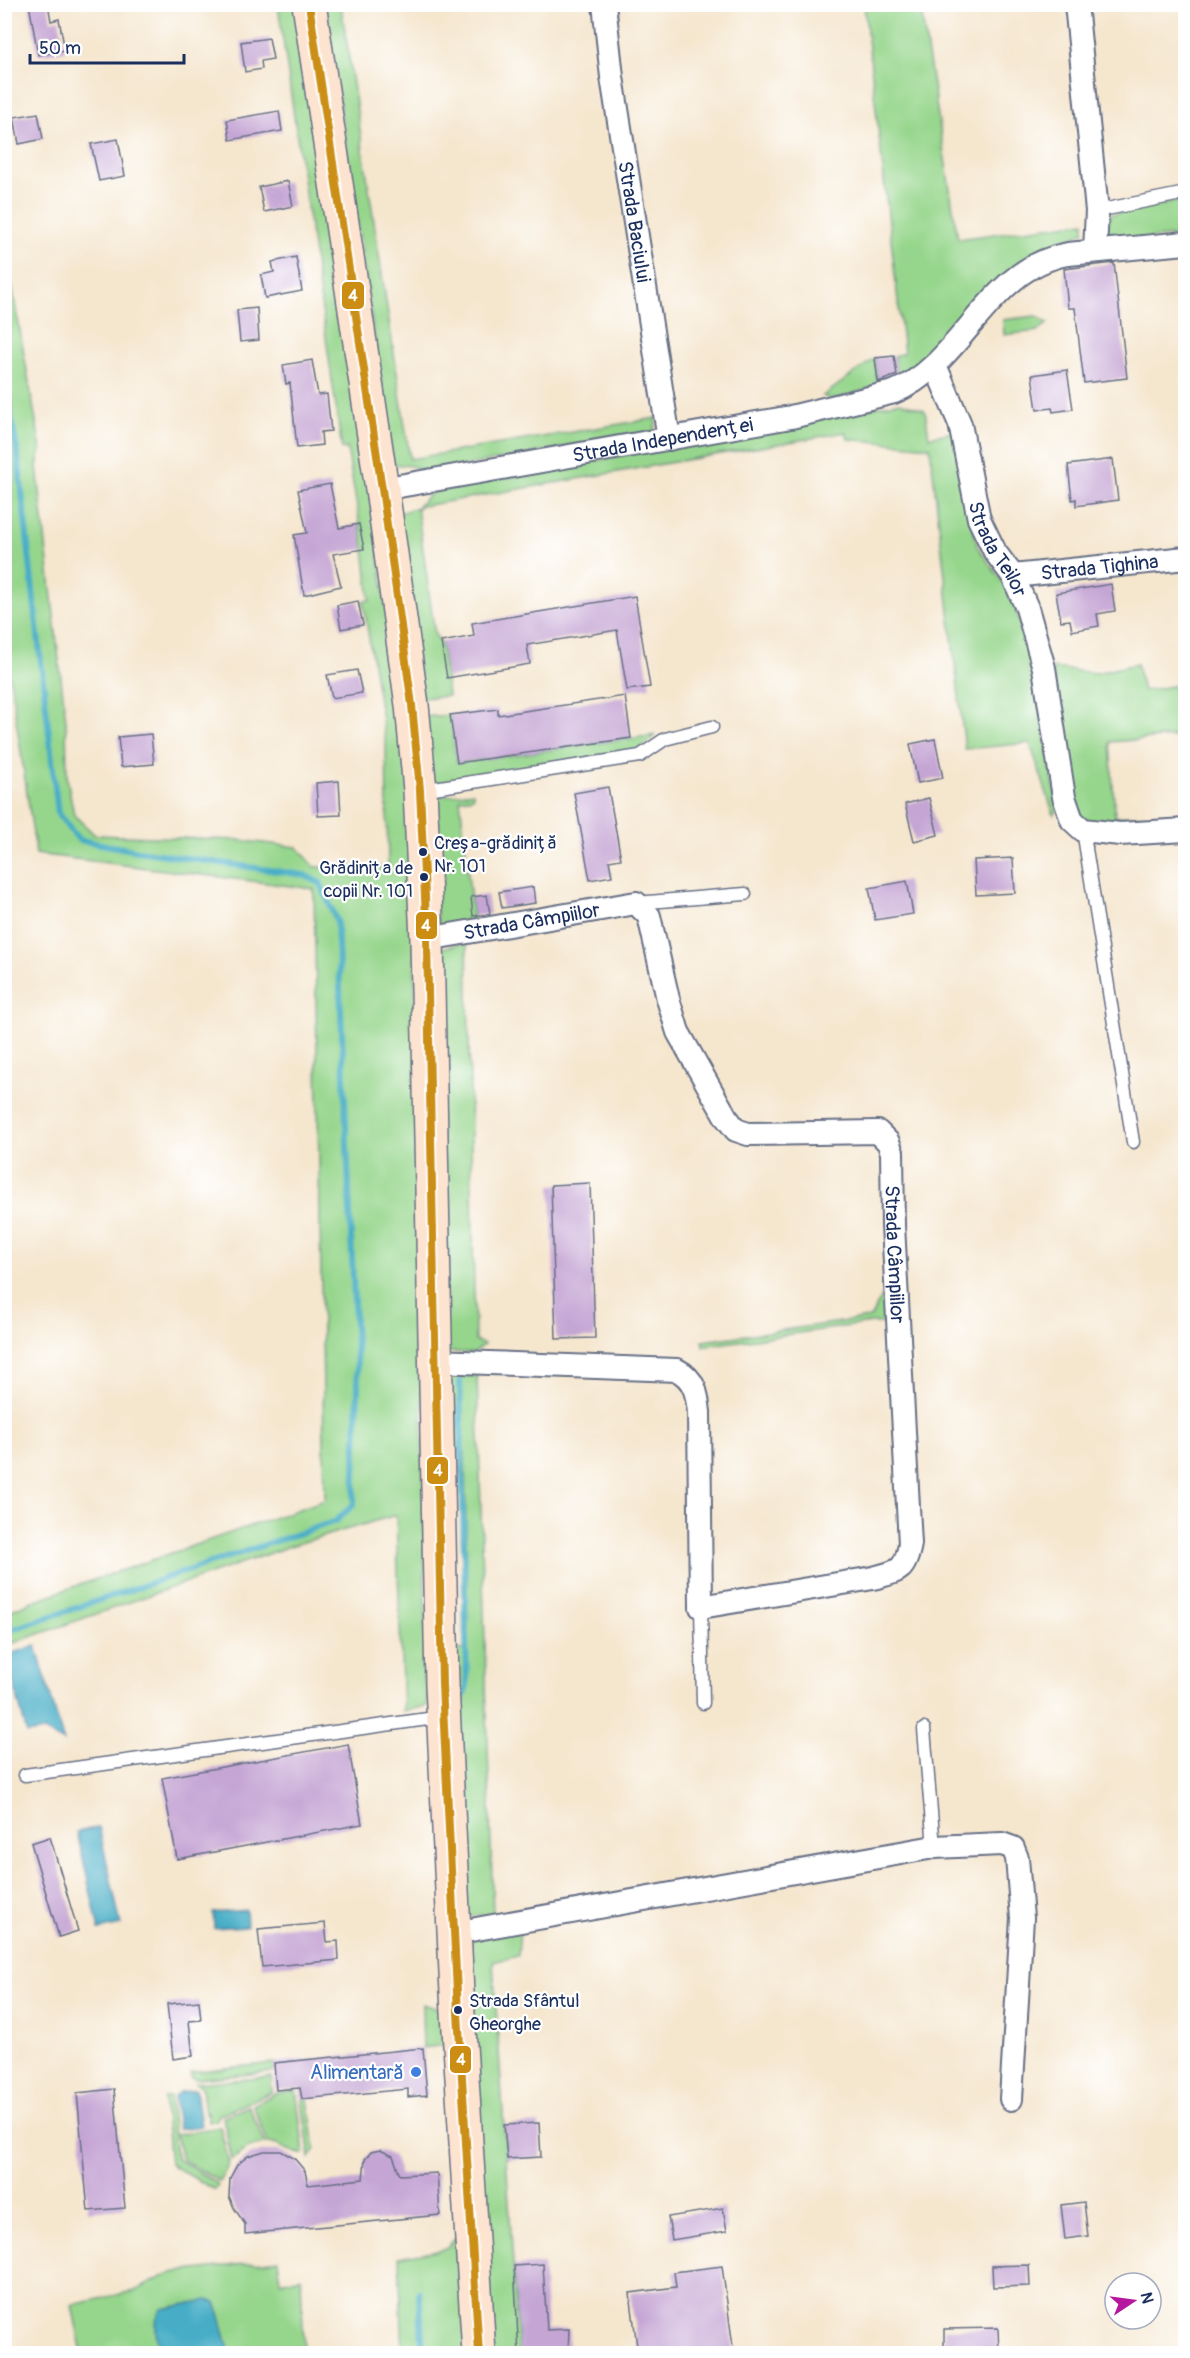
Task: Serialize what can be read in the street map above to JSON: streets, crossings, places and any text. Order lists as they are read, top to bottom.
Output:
{
  "streets": {
    "street": [
      "Strada Baciului",
      "Strada Independenței",
      "Strada Teilor",
      "Strada Tighina",
      "Strada Câmpiilor"
    ]
  },
  "crossings": [
    ["Strada Baciului", "Strada Independenței"],
    ["Strada Independenței", "Strada Teilor"],
    ["Strada Teilor", "Strada Tighina"]
  ],
  "places": [
    "Creșa-grădiniță Nr. 101",
    "Grădinița de copii Nr. 101",
    "Strada Sfântul Gheorghe",
    "Alimentară"
  ],
  "lines": ["transit line 4"],
  "scale_bar": "50 m",
  "north": "right"
}
